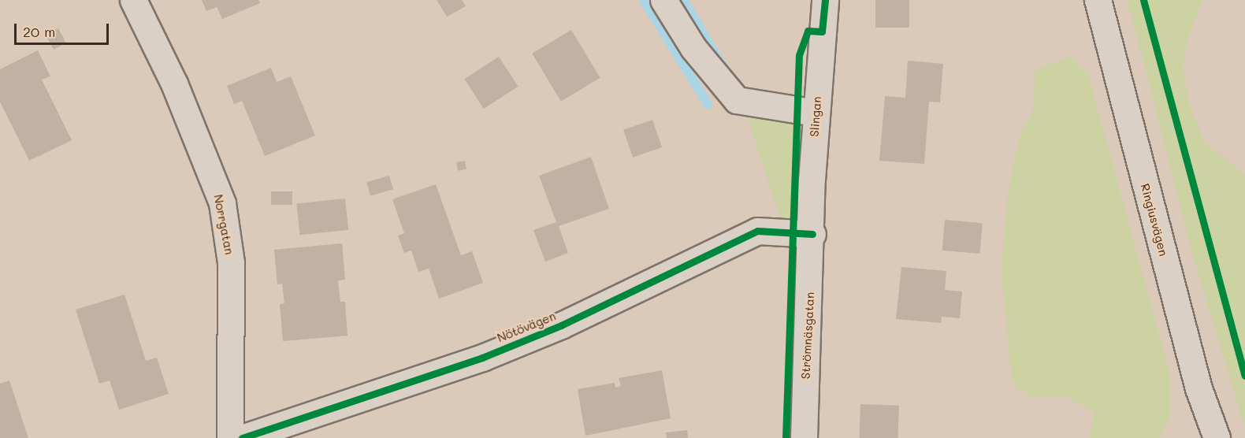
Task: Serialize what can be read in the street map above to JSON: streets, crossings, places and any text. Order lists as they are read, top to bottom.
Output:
{
  "streets": {
    "street": [
      "Slingan",
      "Ringiusvägen",
      "Norrgatan",
      "Nötövägen",
      "Strömnäsgatan"
    ]
  },
  "crossings": [
    ["Slingan", "Nötövägen"],
    ["Slingan", "Strömnäsgatan"],
    ["Nötövägen", "Strömnäsgatan"]
  ],
  "scale_bar": "20 m"
}
